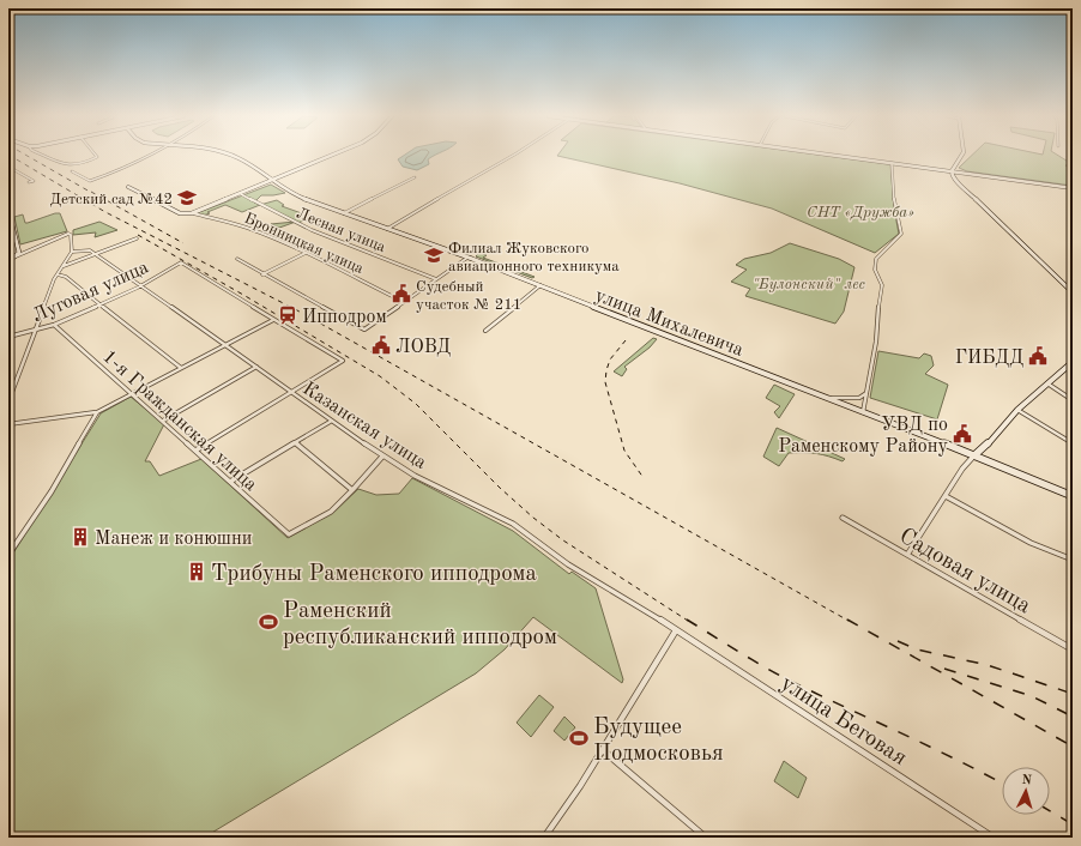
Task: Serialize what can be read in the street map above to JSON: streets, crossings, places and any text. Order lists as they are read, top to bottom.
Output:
{
  "streets": {
    "main road": ["улица Михалевича"],
    "street": [
      "Лесная улица",
      "Бронницкая улица",
      "Луговая улица",
      "1-я Гражданская улица",
      "Казанская улица",
      "Садовая улица",
      "улица Беговая"
    ]
  },
  "crossings": [
    ["Луговая улица", "1-я Гражданская улица"],
    ["Луговая улица", "Казанская улица"],
    ["Казанская улица", "улица Беговая"]
  ],
  "parks": ["СНТ «Дружба»", "\"Булонский\" лес"],
  "places": {
    "school or university": ["Детский сад №42", "Филиал Жуковского авиационного техникума"],
    "public building": [
      "Судебный участок № 211",
      "ЛОВД",
      "ГИБДД",
      "УВД по Раменскому Району"
    ],
    "station": ["Ипподром"],
    "building": ["Манеж и конюшни", "Трибуны Раменского ипподрома"],
    "sports": ["Раменский республиканский ипподром", "Будущее Подмосковья"]
  },
  "north": "top"
}
